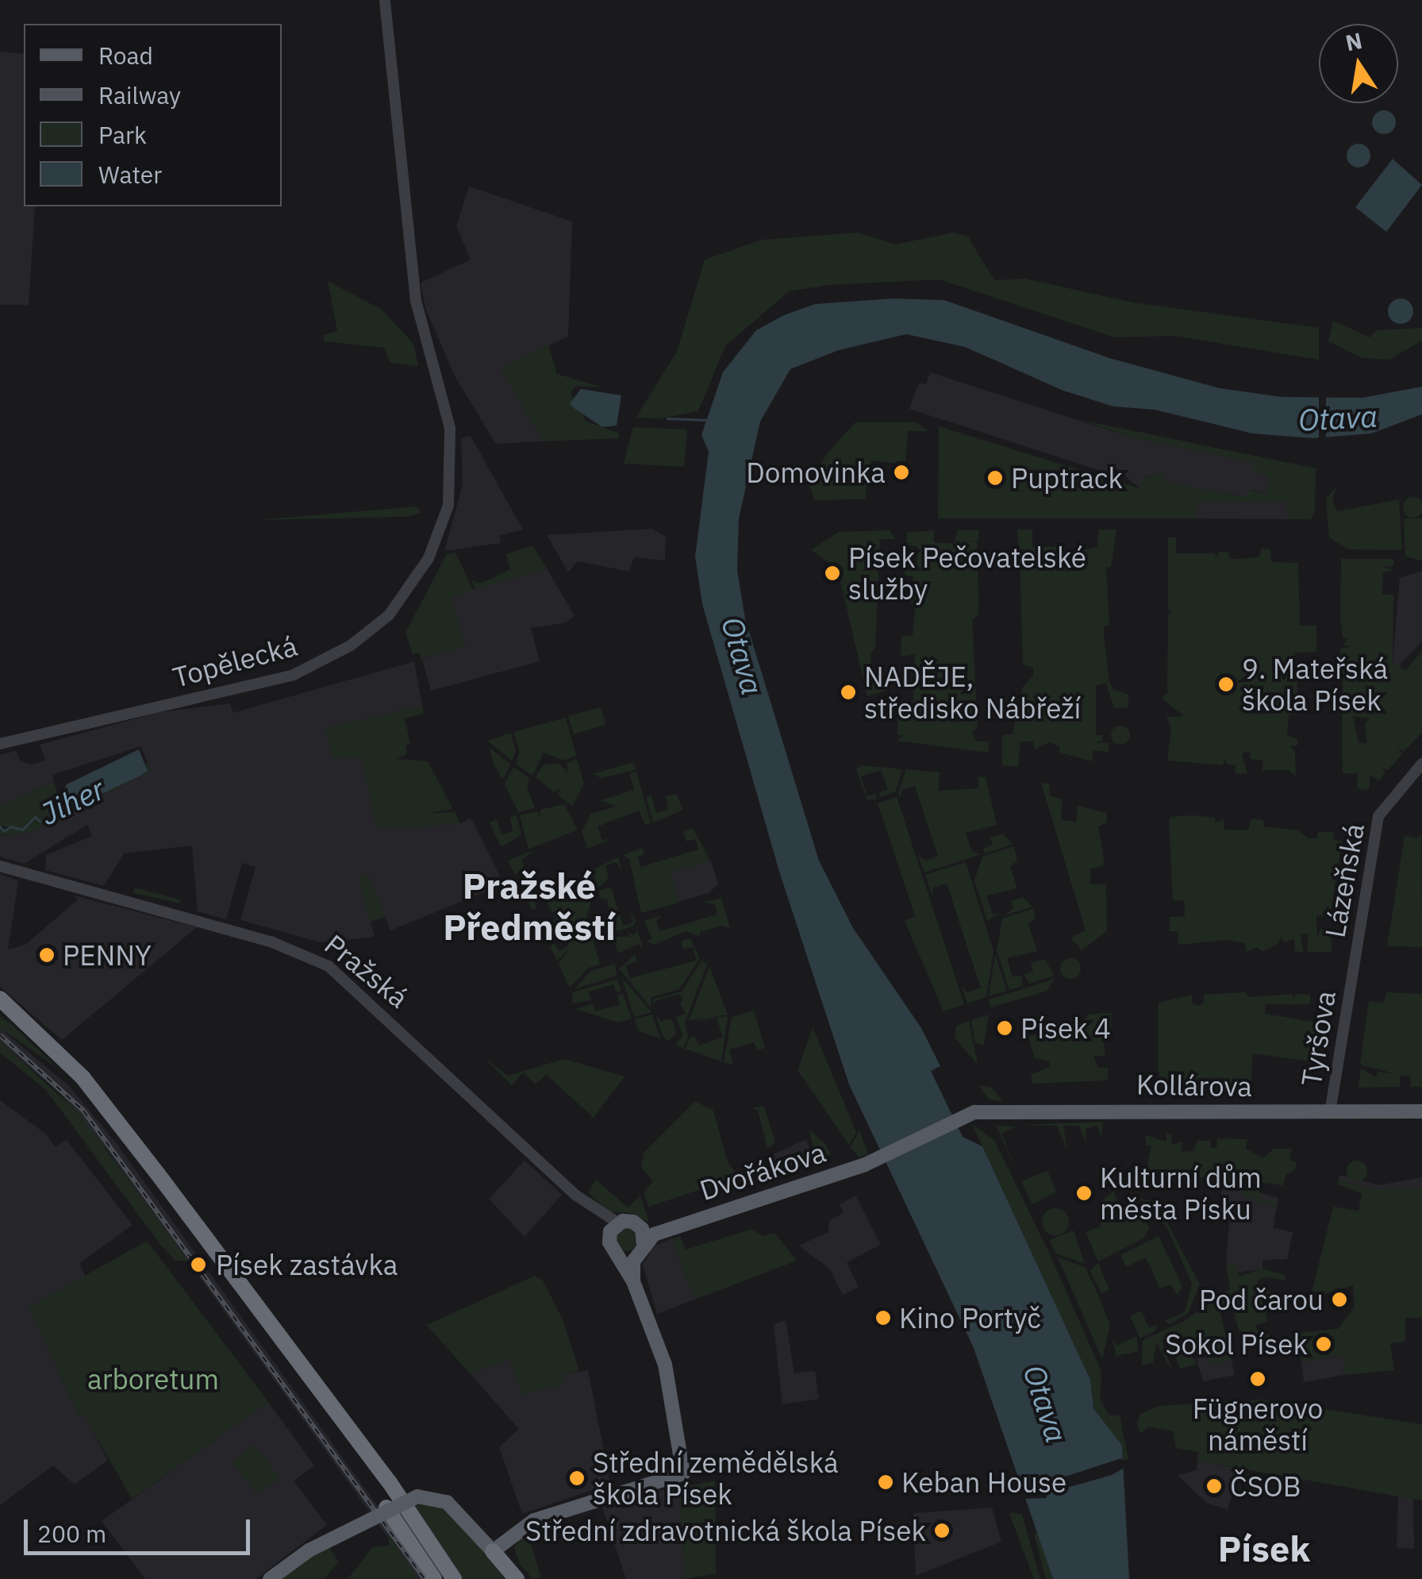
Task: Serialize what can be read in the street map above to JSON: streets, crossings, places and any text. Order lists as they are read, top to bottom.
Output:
{
  "streets": {
    "main road": ["Kollárova", "Dvořákova"],
    "street": [
      "Topělecká",
      "Lázeňská",
      "Pražská",
      "Tyršova"
    ]
  },
  "crossings": [
    ["Lázeňská", "Tyršova"],
    ["Pražská", "Dvořákova"],
    ["Tyršova", "Kollárova"],
    ["Kollárova", "Dvořákova"]
  ],
  "districts": ["Pražské Předměstí", "Písek"],
  "water": ["Otava", "Jiher"],
  "parks": ["arboretum"],
  "places": [
    "Domovinka",
    "Puptrack",
    "Písek Pečovatelské služby",
    "9. Mateřská škola Písek",
    "NADĚJE, středisko Nábřeží",
    "PENNY",
    "Písek 4",
    "Kulturní dům města Písku",
    "Písek zastávka",
    "Pod čarou",
    "Kino Portyč",
    "Sokol Písek",
    "Fügnerovo náměstí",
    "Střední zemědělská škola Písek",
    "Keban House",
    "ČSOB",
    "Střední zdravotnická škola Písek"
  ],
  "legend": [
    "Road",
    "Railway",
    "Park",
    "Water"
  ],
  "scale_bar": "200 m",
  "north": "top"
}
